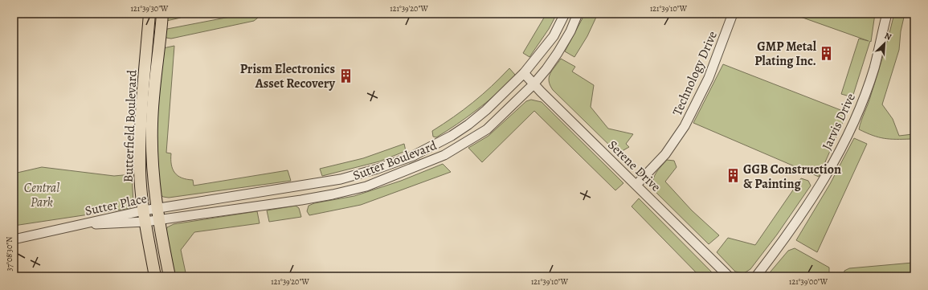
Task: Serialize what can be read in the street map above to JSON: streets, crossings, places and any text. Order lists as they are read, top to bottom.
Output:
{
  "streets": {
    "main road": ["Butterfield Boulevard"],
    "street": [
      "Technology Drive",
      "Jarvis Drive",
      "Sutter Boulevard",
      "Serene Drive",
      "Sutter Place"
    ]
  },
  "crossings": [
    ["Technology Drive", "Serene Drive"],
    ["Butterfield Boulevard", "Sutter Boulevard"],
    ["Butterfield Boulevard", "Sutter Place"],
    ["Sutter Boulevard", "Serene Drive"],
    ["Sutter Boulevard", "Sutter Place"]
  ],
  "parks": ["Central Park"],
  "places": {
    "building": ["GMP Metal Plating Inc.", "Prism Electronics Asset Recovery", "GGB Construction & Painting"]
  },
  "north": "top right",
  "coordinates": [
    "121°39'30\"W",
    "121°39'20\"W",
    "121°39'10\"W",
    "37°08'30\"N",
    "121°39'00\"W"
  ]
}
